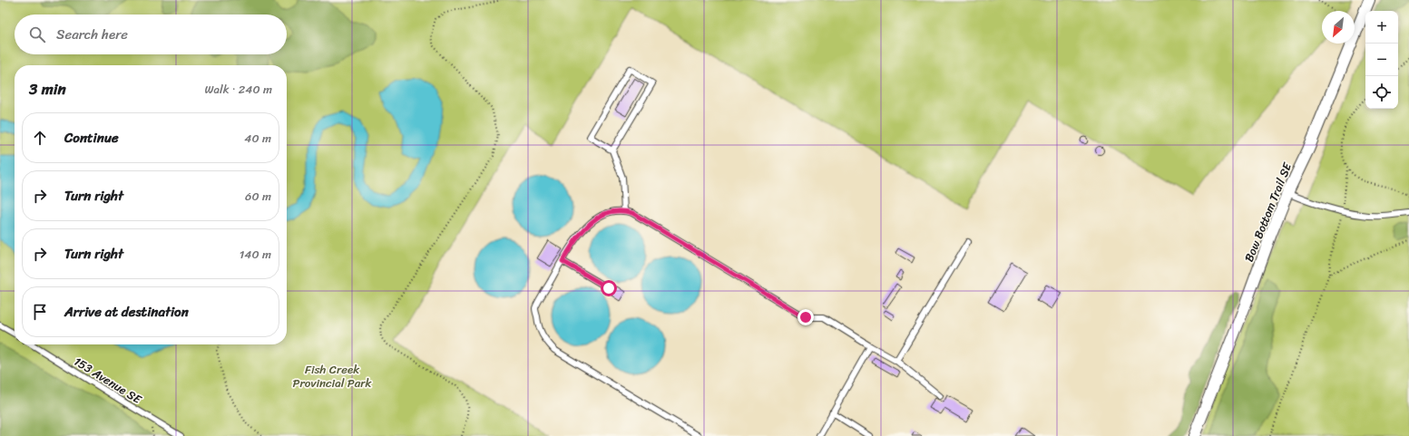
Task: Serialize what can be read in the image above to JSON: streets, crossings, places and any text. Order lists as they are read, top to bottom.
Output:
{
  "streets": {
    "street": ["Bow Bottom Trail SE"],
    "lane": ["153 Avenue SE"]
  },
  "parks": ["Fish Creek Provincial Park"],
  "north": "bottom left",
  "page": {
    "map_buttons": ["+", "−"],
    "search": "Search here",
    "heading": ["3 min", "Walk · 240 m"],
    "list": [
      ["Continue", "40 m"],
      ["Turn right", "60 m"],
      ["Turn right", "140 m"],
      "Arrive at destination"
    ]
  }
}
